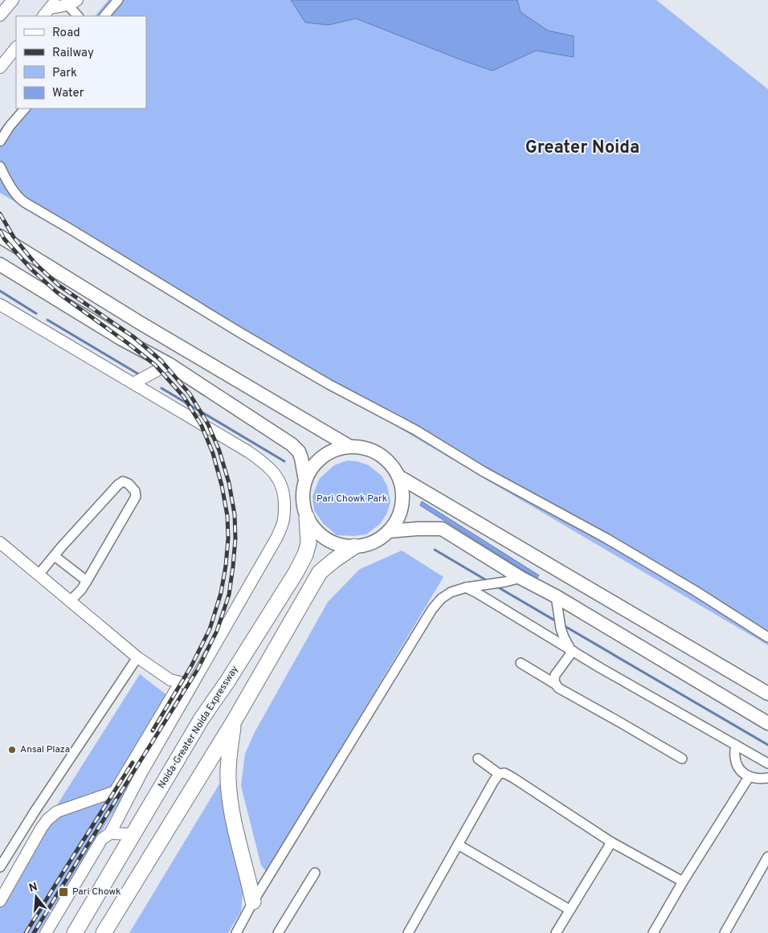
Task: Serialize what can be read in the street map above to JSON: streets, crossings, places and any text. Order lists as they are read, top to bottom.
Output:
{
  "streets": {
    "highway": ["Noida-Greater Noida Expressway"]
  },
  "districts": ["Greater Noida"],
  "parks": ["Pari Chowk Park"],
  "places": {
    "other": ["Ansal Plaza"],
    "transit": ["Pari Chowk"]
  },
  "legend": [
    "Road",
    "Railway",
    "Park",
    "Water"
  ],
  "north": "top"
}
